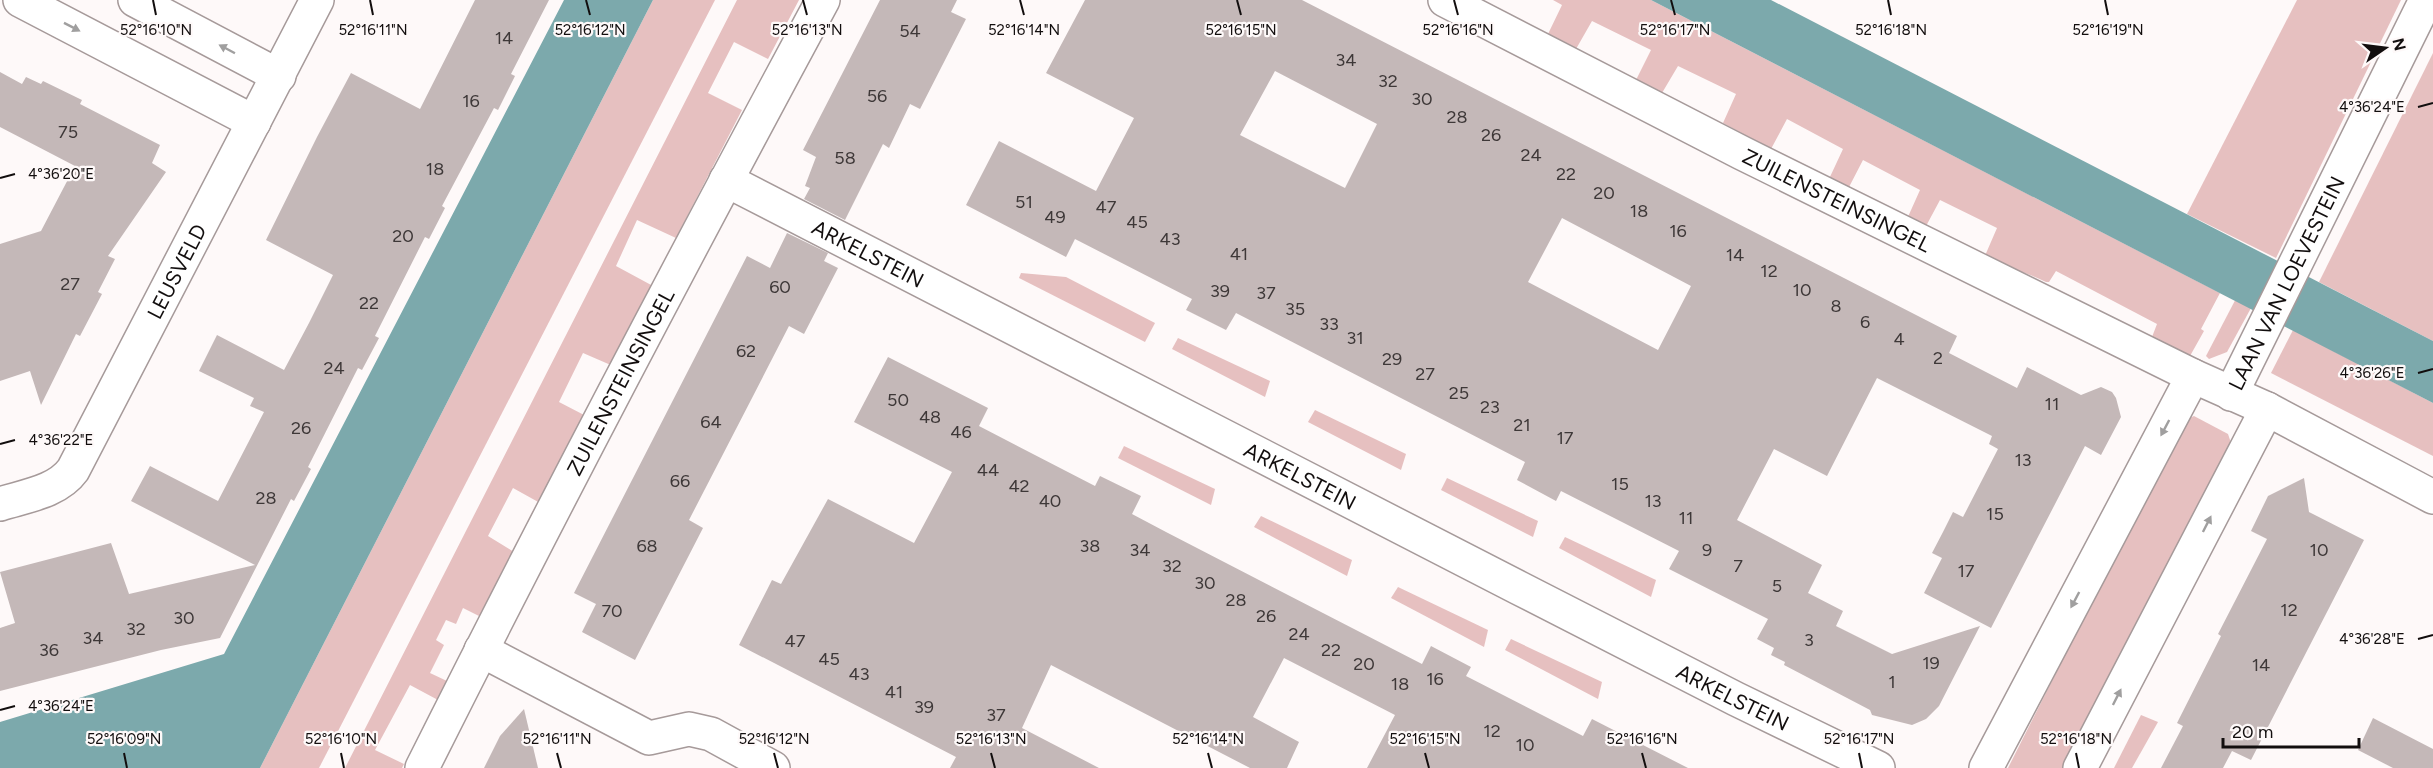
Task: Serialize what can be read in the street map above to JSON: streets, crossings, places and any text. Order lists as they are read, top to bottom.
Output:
{
  "streets": {
    "street": [
      "ZUILENSTEINSINGEL",
      "ARKELSTEIN",
      "LEUSVELD",
      "LAAN VAN LOEVESTEIN"
    ]
  },
  "crossings": [
    ["ZUILENSTEINSINGEL", "ARKELSTEIN"],
    ["ZUILENSTEINSINGEL", "LAAN VAN LOEVESTEIN"]
  ],
  "house_numbers": [
    "54",
    "14",
    "34",
    "32",
    "56",
    "30",
    "16",
    "28",
    "75",
    "26",
    "24",
    "58",
    "18",
    "22",
    "20",
    "51",
    "47",
    "18",
    "49",
    "45",
    "16",
    "20",
    "43",
    "41",
    "14",
    "12",
    "27",
    "60",
    "10",
    "39",
    "37",
    "22",
    "8",
    "35",
    "6",
    "33",
    "31",
    "4",
    "62",
    "2",
    "29",
    "24",
    "27",
    "25",
    "50",
    "11",
    "23",
    "48",
    "64",
    "21",
    "26",
    "46",
    "17",
    "13",
    "44",
    "66",
    "15",
    "42",
    "28",
    "40",
    "13",
    "15",
    "11",
    "68",
    "38",
    "34",
    "9",
    "10",
    "32",
    "7",
    "17",
    "30",
    "5",
    "28",
    "12",
    "70",
    "26",
    "30",
    "32",
    "24",
    "34",
    "3",
    "47",
    "36",
    "22",
    "45",
    "19",
    "20",
    "14",
    "43",
    "16",
    "1",
    "18",
    "41",
    "39",
    "37",
    "12",
    "10"
  ],
  "scale_bar": "20 m",
  "north": "right",
  "coordinates": [
    "52°16'10\"N",
    "52°16'11\"N",
    "52°16'12\"N",
    "52°16'13\"N",
    "52°16'14\"N",
    "52°16'15\"N",
    "52°16'16\"N",
    "52°16'17\"N",
    "52°16'18\"N",
    "52°16'19\"N",
    "4°36'24\"E",
    "4°36'20\"E",
    "4°36'26\"E",
    "4°36'22\"E",
    "4°36'28\"E",
    "52°16'09\"N"
  ]
}
